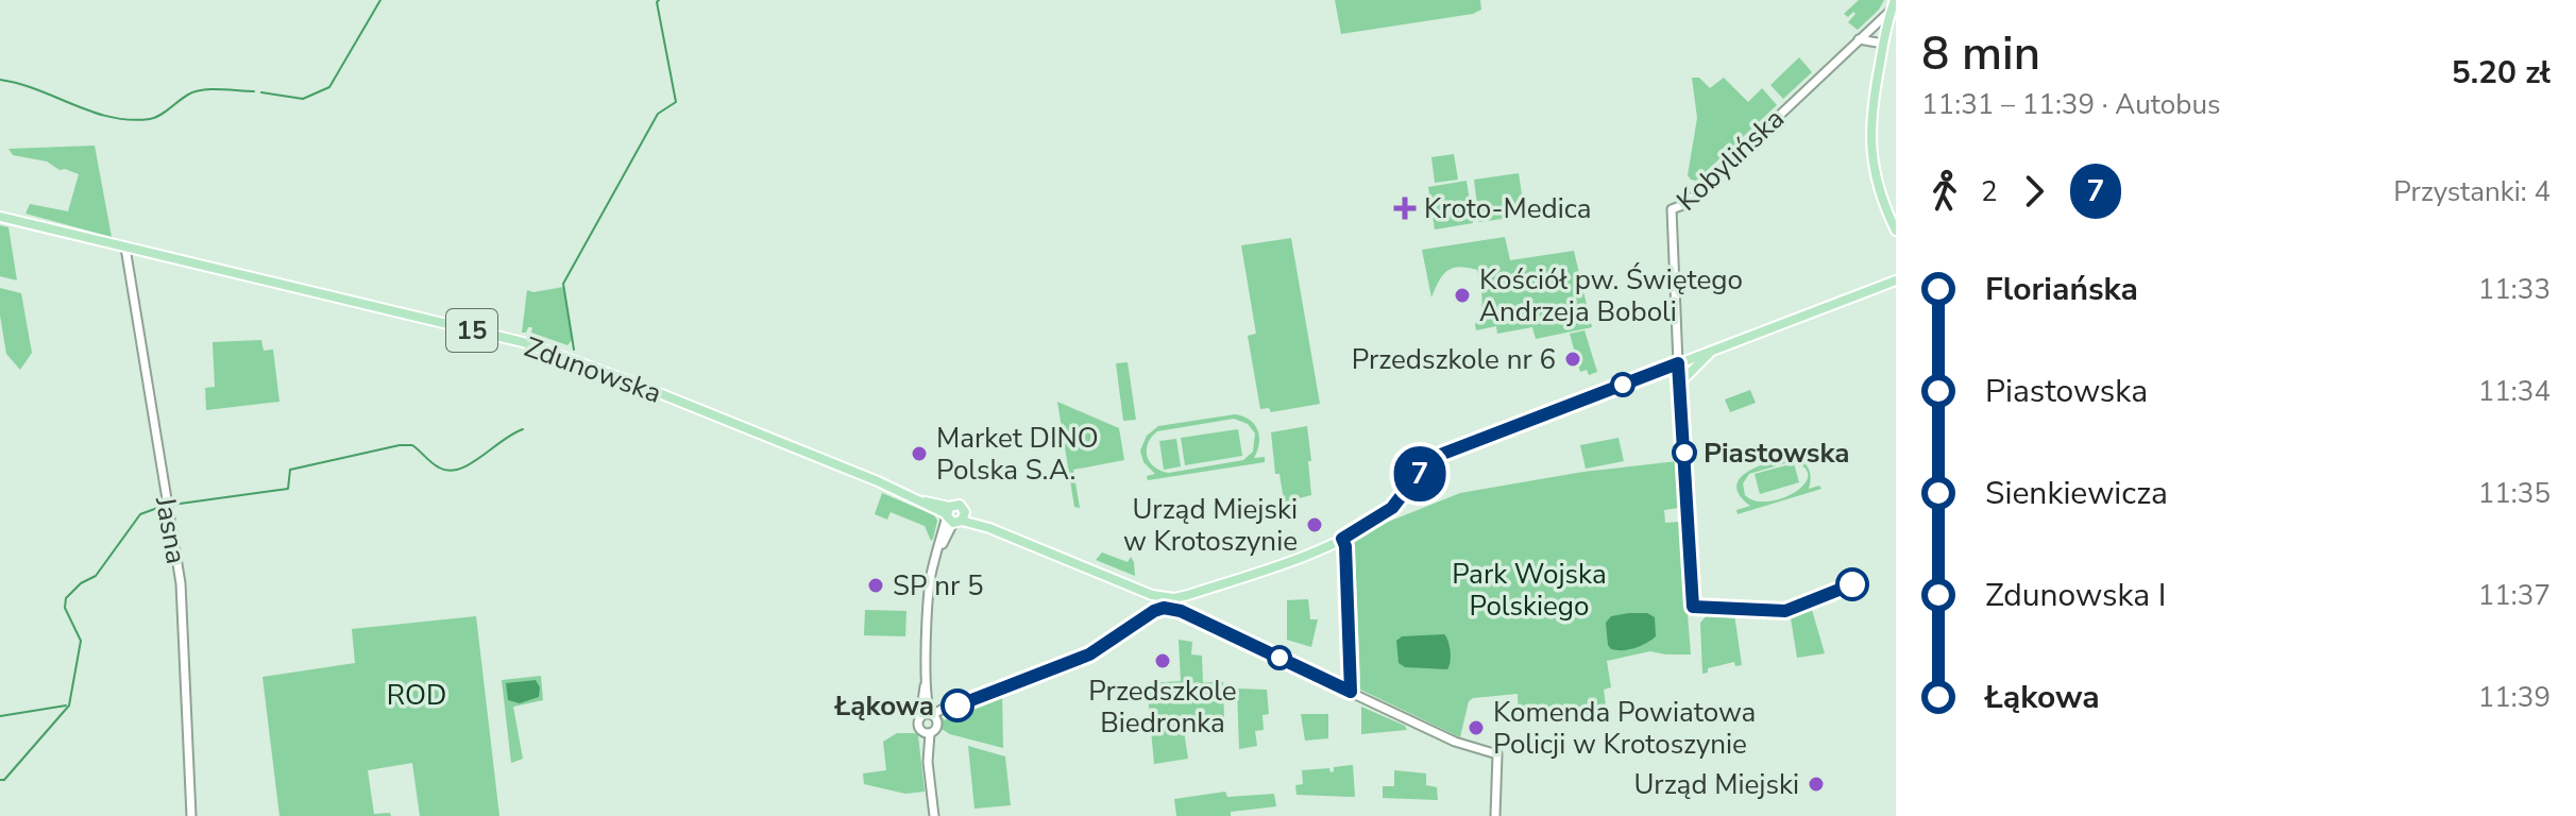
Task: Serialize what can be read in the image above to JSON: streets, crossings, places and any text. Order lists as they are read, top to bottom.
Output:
{
  "streets": {
    "main road": ["Kobylińska", "15", "Zdunowska"],
    "street": ["Jasna"]
  },
  "crossings": [
    ["Kobylińska", "15"],
    ["Kobylińska", "Zdunowska"],
    ["15", "Zdunowska"],
    ["Zdunowska", "Jasna"]
  ],
  "parks": ["Park Wojska Polskiego", "ROD"],
  "places": {
    "health": ["Kroto-Medica"],
    "other": [
      "Kościół pw. Świętego Andrzeja Boboli",
      "Przedszkole nr 6",
      "Piastowska",
      "Market DINO Polska S.A.",
      "Urząd Miejski w Krotoszynie",
      "SP nr 5",
      "Przedszkole Biedronka",
      "Łąkowa",
      "Komenda Powiatowa Policji w Krotoszynie",
      "Urząd Miejski"
    ]
  },
  "lines": ["bus line 7"],
  "page": {
    "on_map": "7",
    "heading": ["8 min", "11:31 – 11:39 · Autobus", "5.20 zł"],
    "legs": ["2", "7", "Przystanki: 4"],
    "list": [
      {
        "name": "Floriańska",
        "value": "11:33"
      },
      {
        "name": "Piastowska",
        "value": "11:34"
      },
      {
        "name": "Sienkiewicza",
        "value": "11:35"
      },
      {
        "name": "Zdunowska I",
        "value": "11:37"
      },
      {
        "name": "Łąkowa",
        "value": "11:39"
      }
    ]
  }
}
